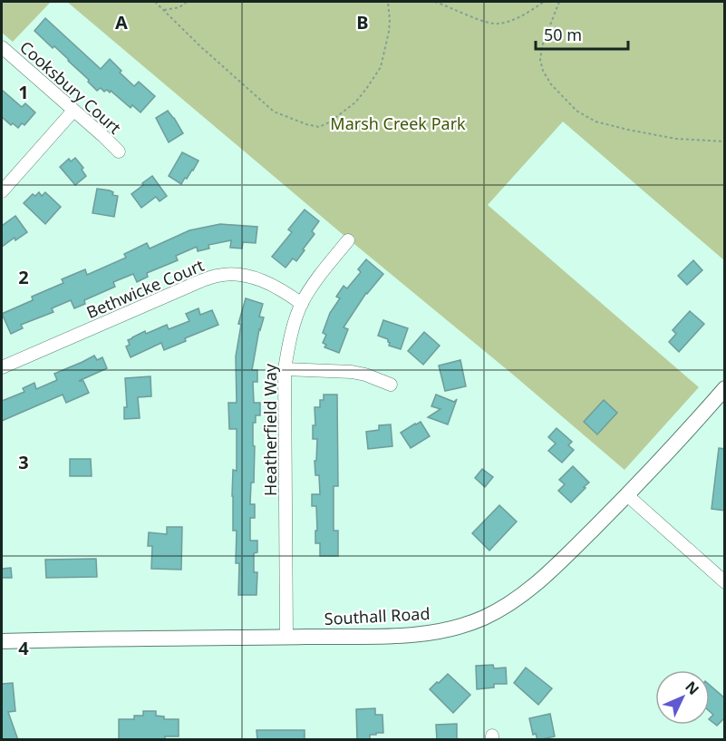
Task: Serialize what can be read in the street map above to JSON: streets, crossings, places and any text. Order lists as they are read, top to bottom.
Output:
{
  "streets": {
    "street": [
      "Cooksbury Court",
      "Bethwicke Court",
      "Heatherfield Way",
      "Southall Road"
    ]
  },
  "crossings": [
    ["Bethwicke Court", "Heatherfield Way"],
    ["Heatherfield Way", "Southall Road"]
  ],
  "parks": ["Marsh Creek Park"],
  "scale_bar": "50 m",
  "north": "top right",
  "grid": {
    "columns": ["A", "B"],
    "rows": [
      "1",
      "2",
      "3",
      "4"
    ]
  }
}
